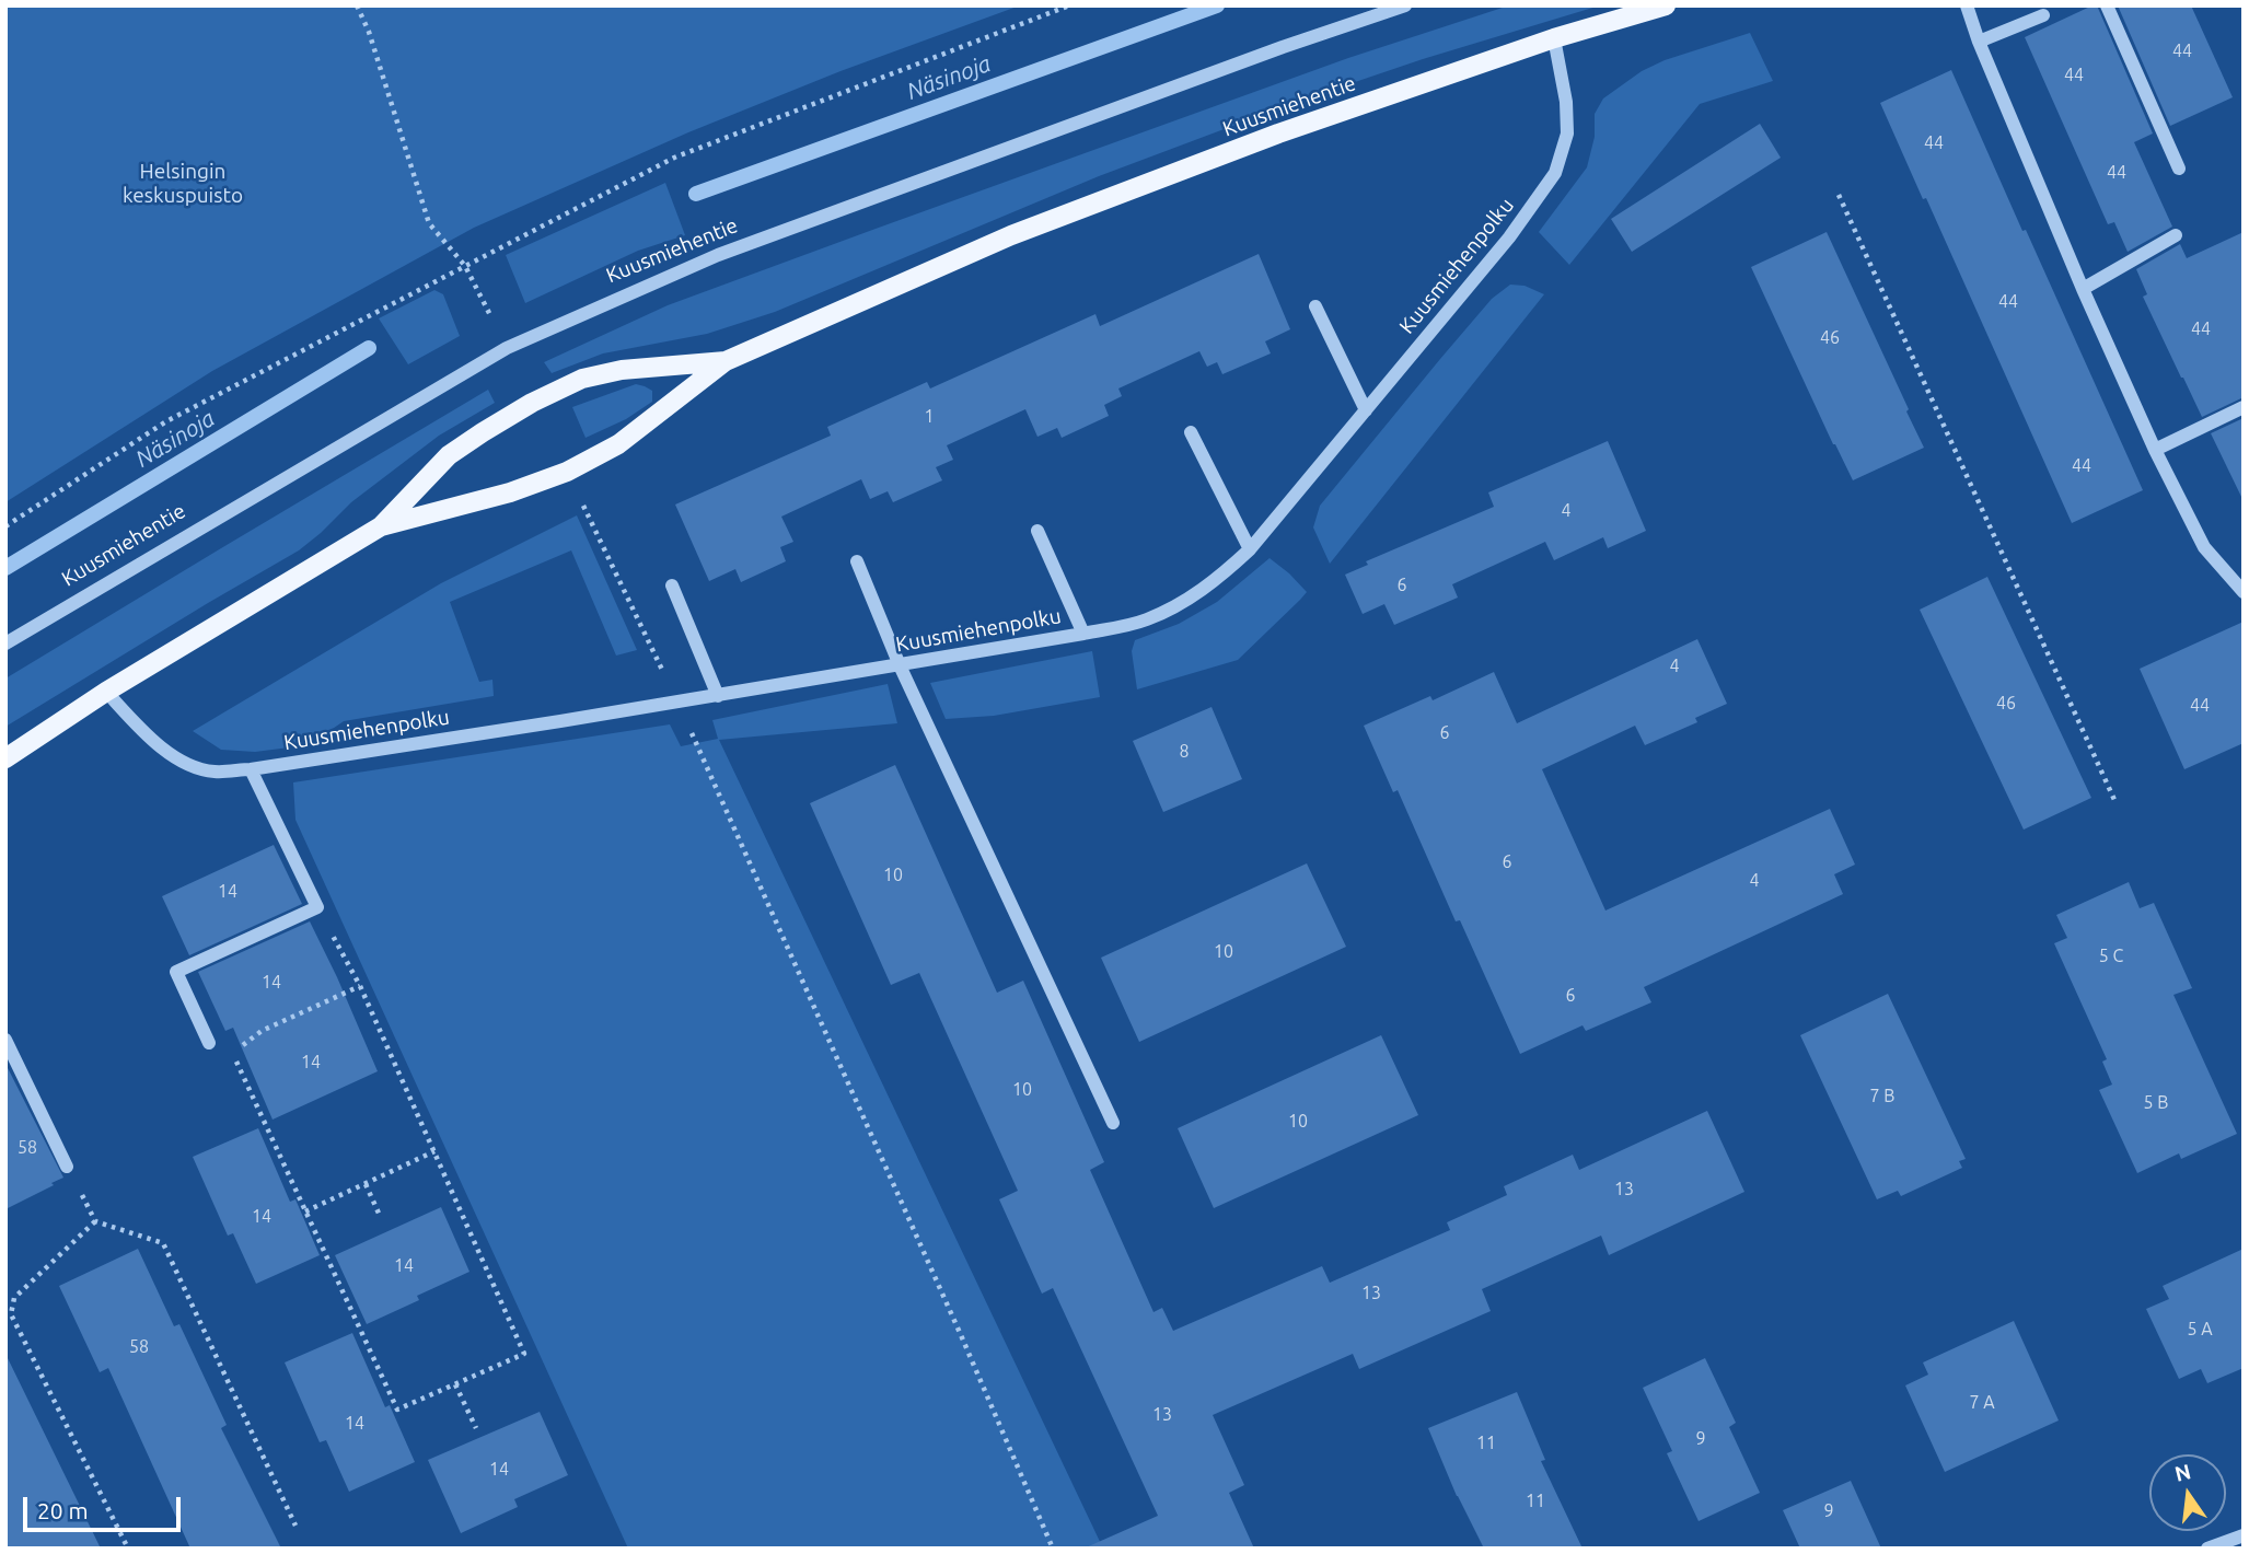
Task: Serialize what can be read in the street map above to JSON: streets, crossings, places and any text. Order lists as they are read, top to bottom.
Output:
{
  "streets": {
    "main road": ["Kuusmiehentie"],
    "street": ["Kuusmiehenpolku"]
  },
  "crossings": [
    ["Kuusmiehentie", "Kuusmiehenpolku"]
  ],
  "water": ["Näsinoja"],
  "parks": ["Helsingin keskuspuisto"],
  "house_numbers": [
    "44",
    "44",
    "44",
    "44",
    "44",
    "44",
    "46",
    "1",
    "44",
    "4",
    "6",
    "4",
    "46",
    "44",
    "6",
    "8",
    "6",
    "10",
    "4",
    "14",
    "10",
    "5 C",
    "14",
    "6",
    "14",
    "10",
    "7 B",
    "5 B",
    "10",
    "58",
    "13",
    "14",
    "14",
    "13",
    "5 A",
    "58",
    "7 A",
    "13",
    "14",
    "9",
    "11",
    "14",
    "11",
    "9"
  ],
  "scale_bar": "20 m",
  "north": "top"
}
